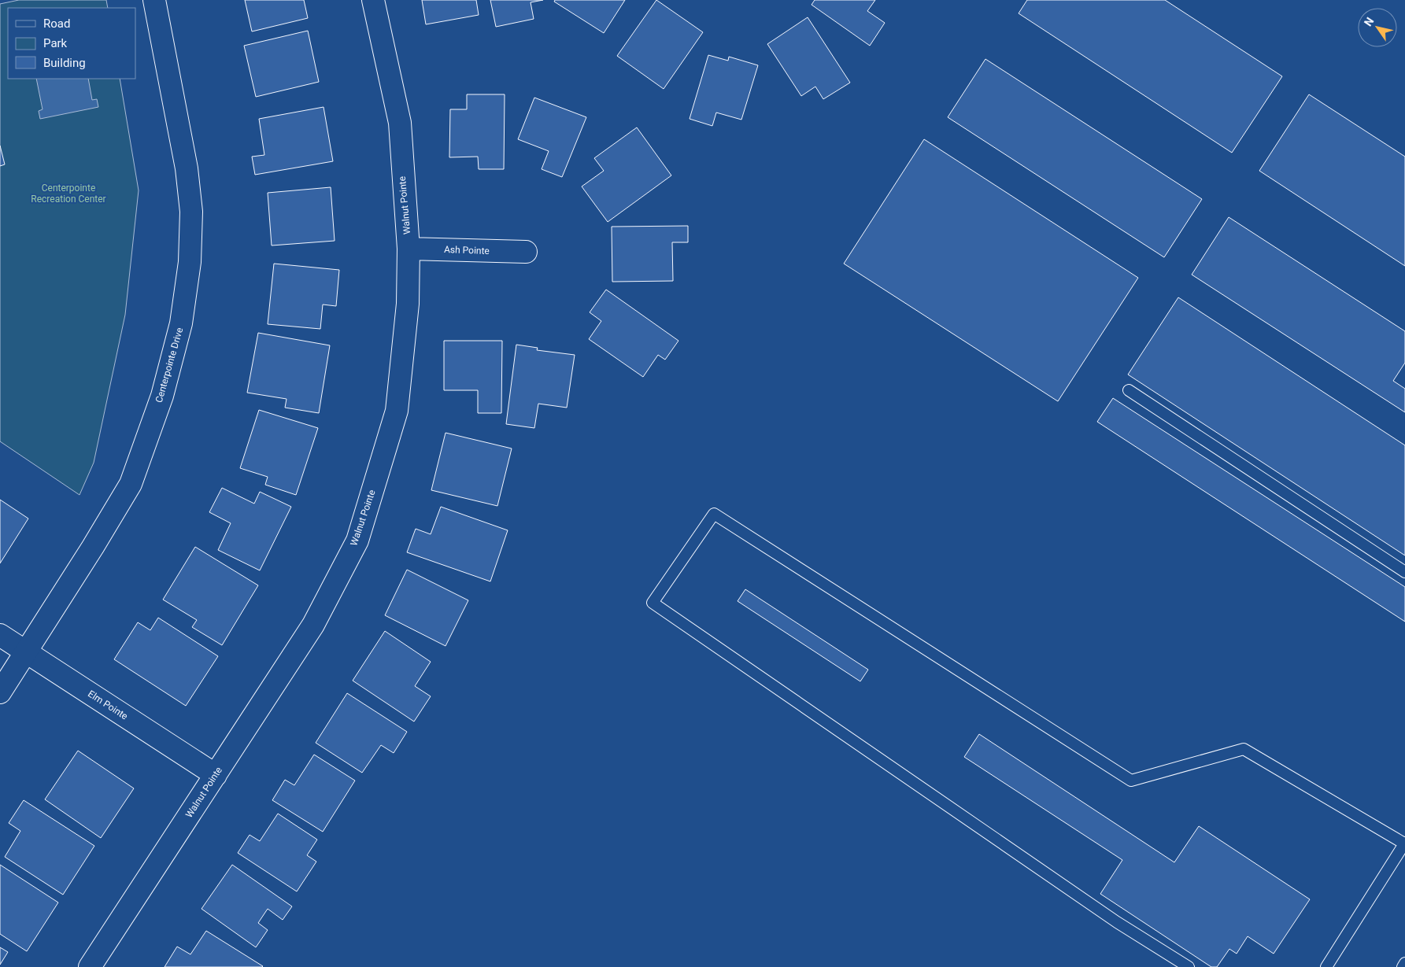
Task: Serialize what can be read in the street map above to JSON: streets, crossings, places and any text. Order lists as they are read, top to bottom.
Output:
{
  "streets": {
    "street": [
      "Walnut Pointe",
      "Ash Pointe",
      "Centerpointe Drive",
      "Elm Pointe"
    ]
  },
  "crossings": [
    ["Walnut Pointe", "Ash Pointe"],
    ["Walnut Pointe", "Elm Pointe"],
    ["Centerpointe Drive", "Elm Pointe"]
  ],
  "parks": ["Centerpointe Recreation Center"],
  "legend": ["Road", "Park", "Building"],
  "north": "top left"
}
